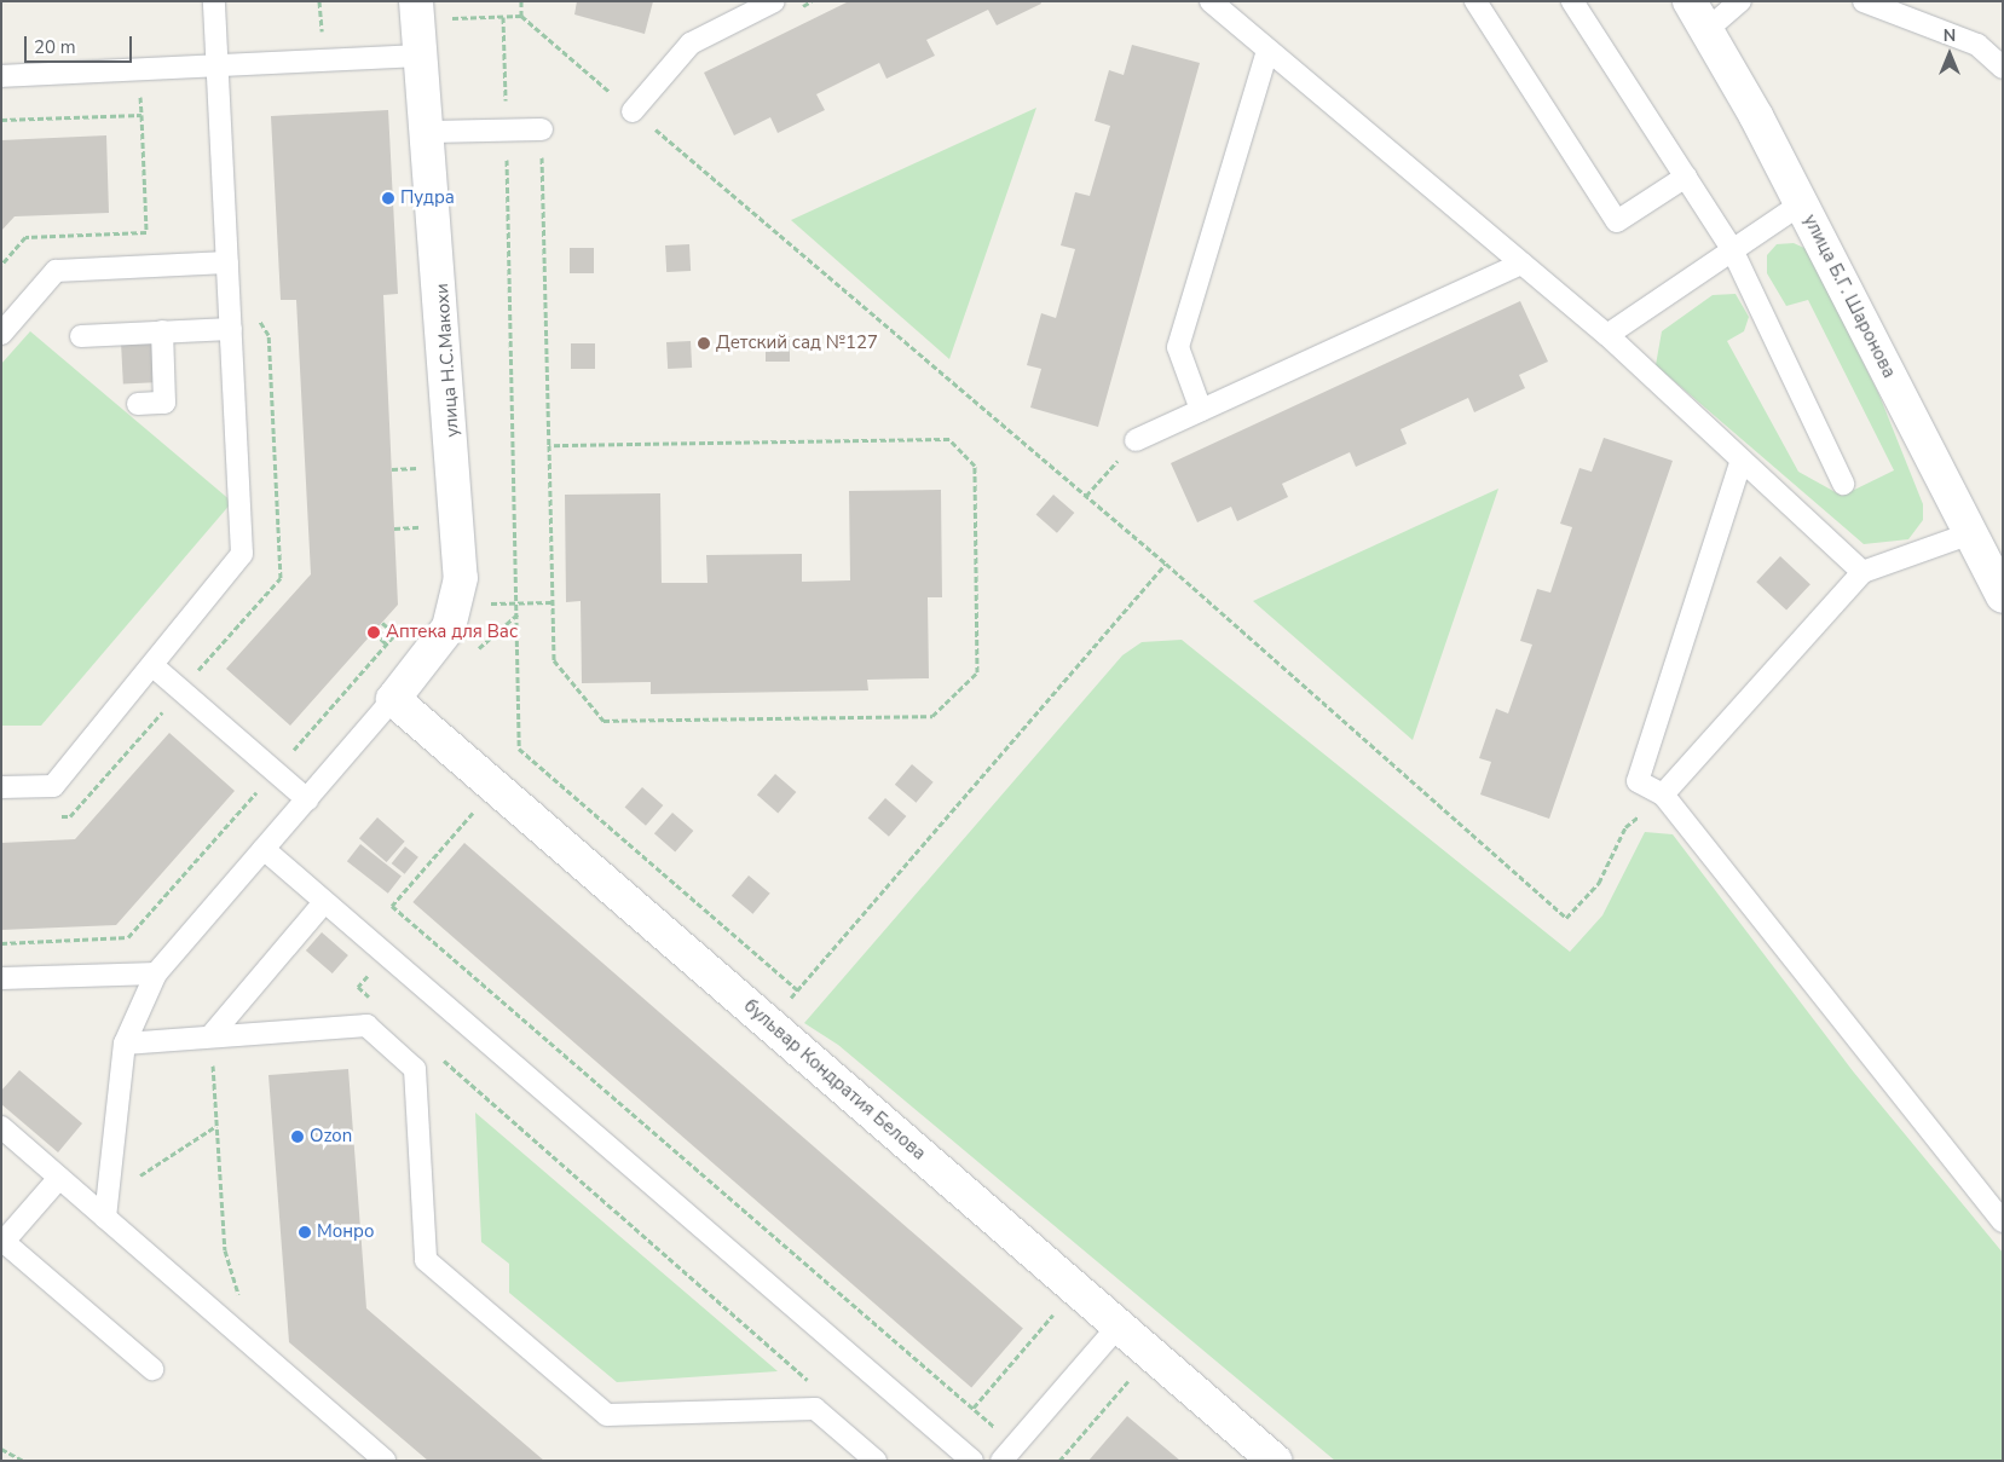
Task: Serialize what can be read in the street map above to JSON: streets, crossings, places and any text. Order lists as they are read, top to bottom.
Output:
{
  "streets": {
    "street": ["улица Б.Г. Шаронова", "улица Н.С.Макохи", "бульвар Кондратия Белова"]
  },
  "crossings": [
    ["улица Н.С.Макохи", "бульвар Кондратия Белова"]
  ],
  "places": [
    "Пудра",
    "Детский сад №127",
    "Аптека для Вас",
    "Ozon",
    "Монро"
  ],
  "scale_bar": "20 m",
  "north": "top"
}
